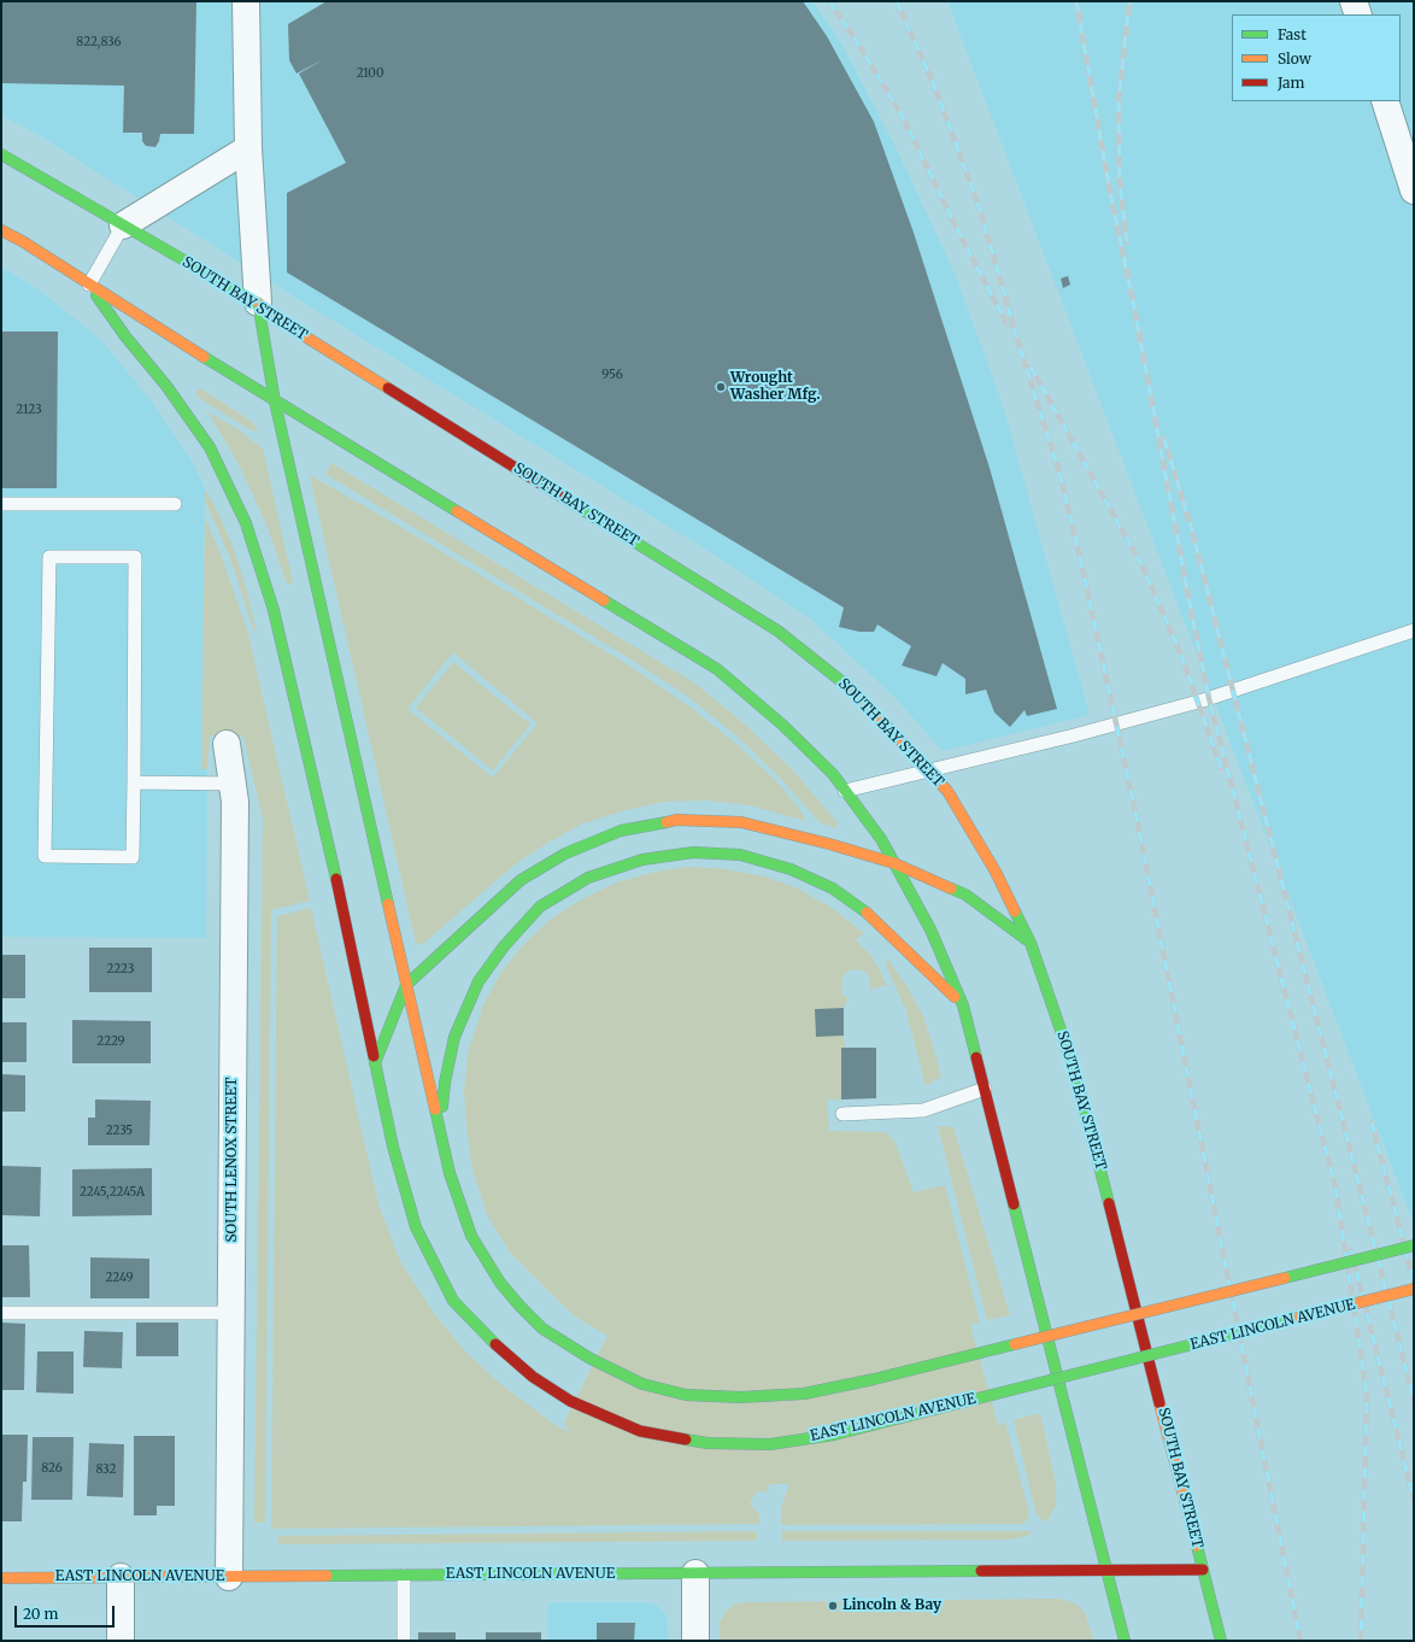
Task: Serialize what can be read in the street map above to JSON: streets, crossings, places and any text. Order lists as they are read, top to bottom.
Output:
{
  "streets": {
    "main road": ["SOUTH BAY STREET", "EAST LINCOLN AVENUE"],
    "street": ["SOUTH LENOX STREET"]
  },
  "crossings": [
    ["SOUTH BAY STREET", "EAST LINCOLN AVENUE"],
    ["SOUTH LENOX STREET", "EAST LINCOLN AVENUE"]
  ],
  "places": ["Wrought Washer Mfg.", "Lincoln & Bay"],
  "house_numbers": [
    "822,836",
    "2100",
    "956",
    "2123",
    "2223",
    "2229",
    "2235",
    "2245,2245A",
    "2249",
    "826",
    "832"
  ],
  "legend": ["Fast", "Slow", "Jam"],
  "scale_bar": "20 m"
}
